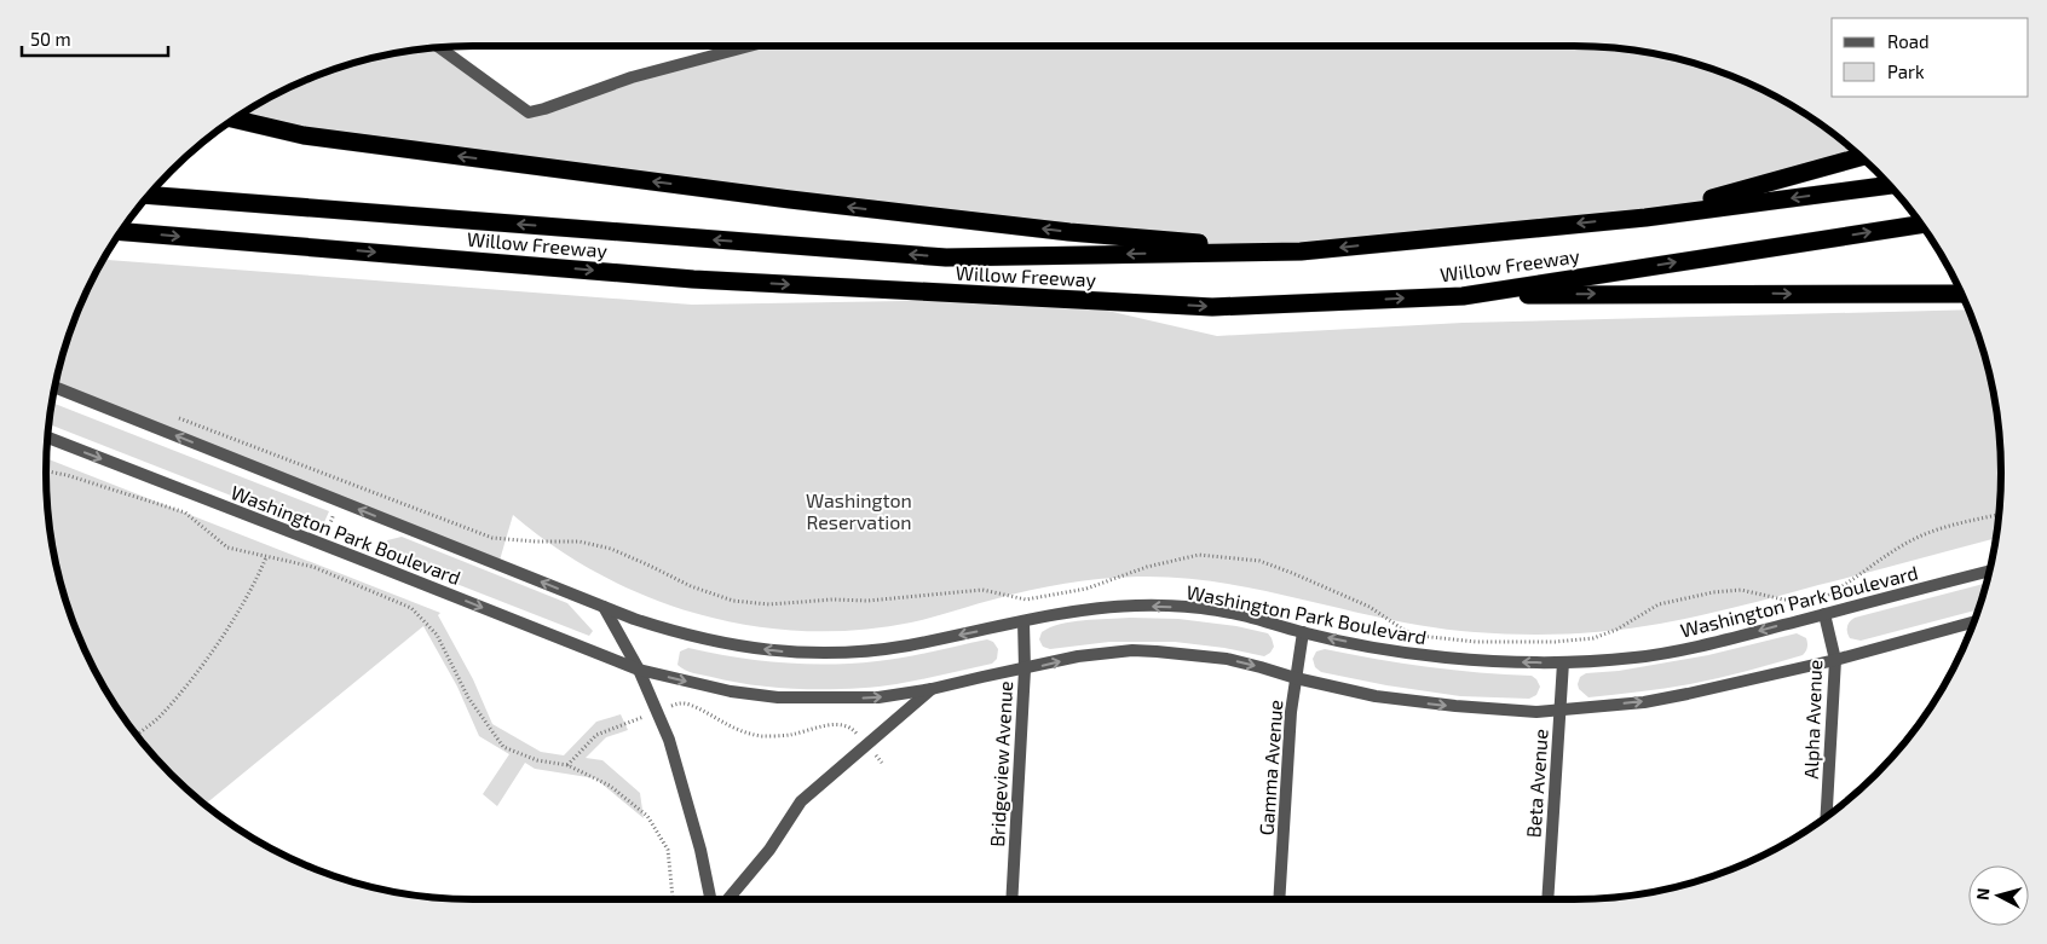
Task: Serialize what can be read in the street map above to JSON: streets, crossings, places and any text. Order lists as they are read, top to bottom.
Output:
{
  "streets": {
    "highway": ["Willow Freeway"],
    "street": [
      "Washington Park Boulevard",
      "Alpha Avenue",
      "Bridgeview Avenue",
      "Gamma Avenue",
      "Beta Avenue"
    ]
  },
  "crossings": [
    ["Washington Park Boulevard", "Alpha Avenue"],
    ["Washington Park Boulevard", "Bridgeview Avenue"],
    ["Washington Park Boulevard", "Gamma Avenue"],
    ["Washington Park Boulevard", "Beta Avenue"]
  ],
  "parks": ["Washington Reservation"],
  "legend": ["Road", "Park"],
  "scale_bar": "50 m",
  "north": "left"
}
